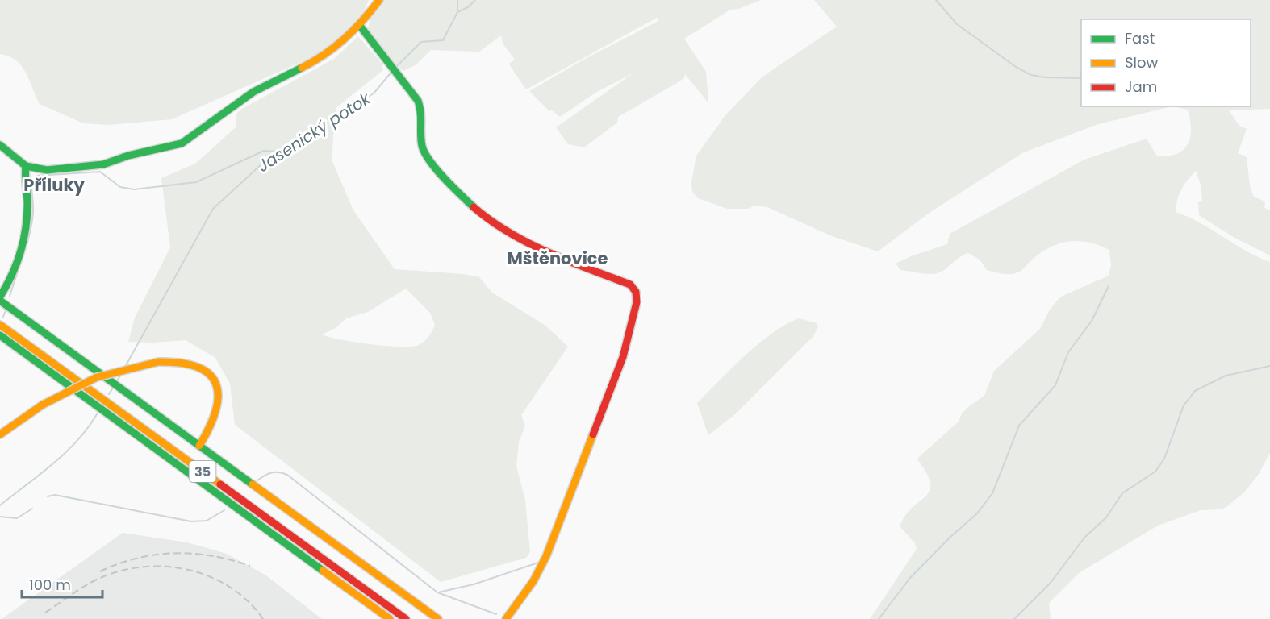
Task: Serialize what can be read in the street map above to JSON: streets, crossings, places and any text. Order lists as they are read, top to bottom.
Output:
{
  "streets": {
    "main road": ["35"]
  },
  "districts": ["Příluky", "Mštěnovice"],
  "water": ["Jasenický potok"],
  "legend": ["Fast", "Slow", "Jam"],
  "scale_bar": "100 m"
}
